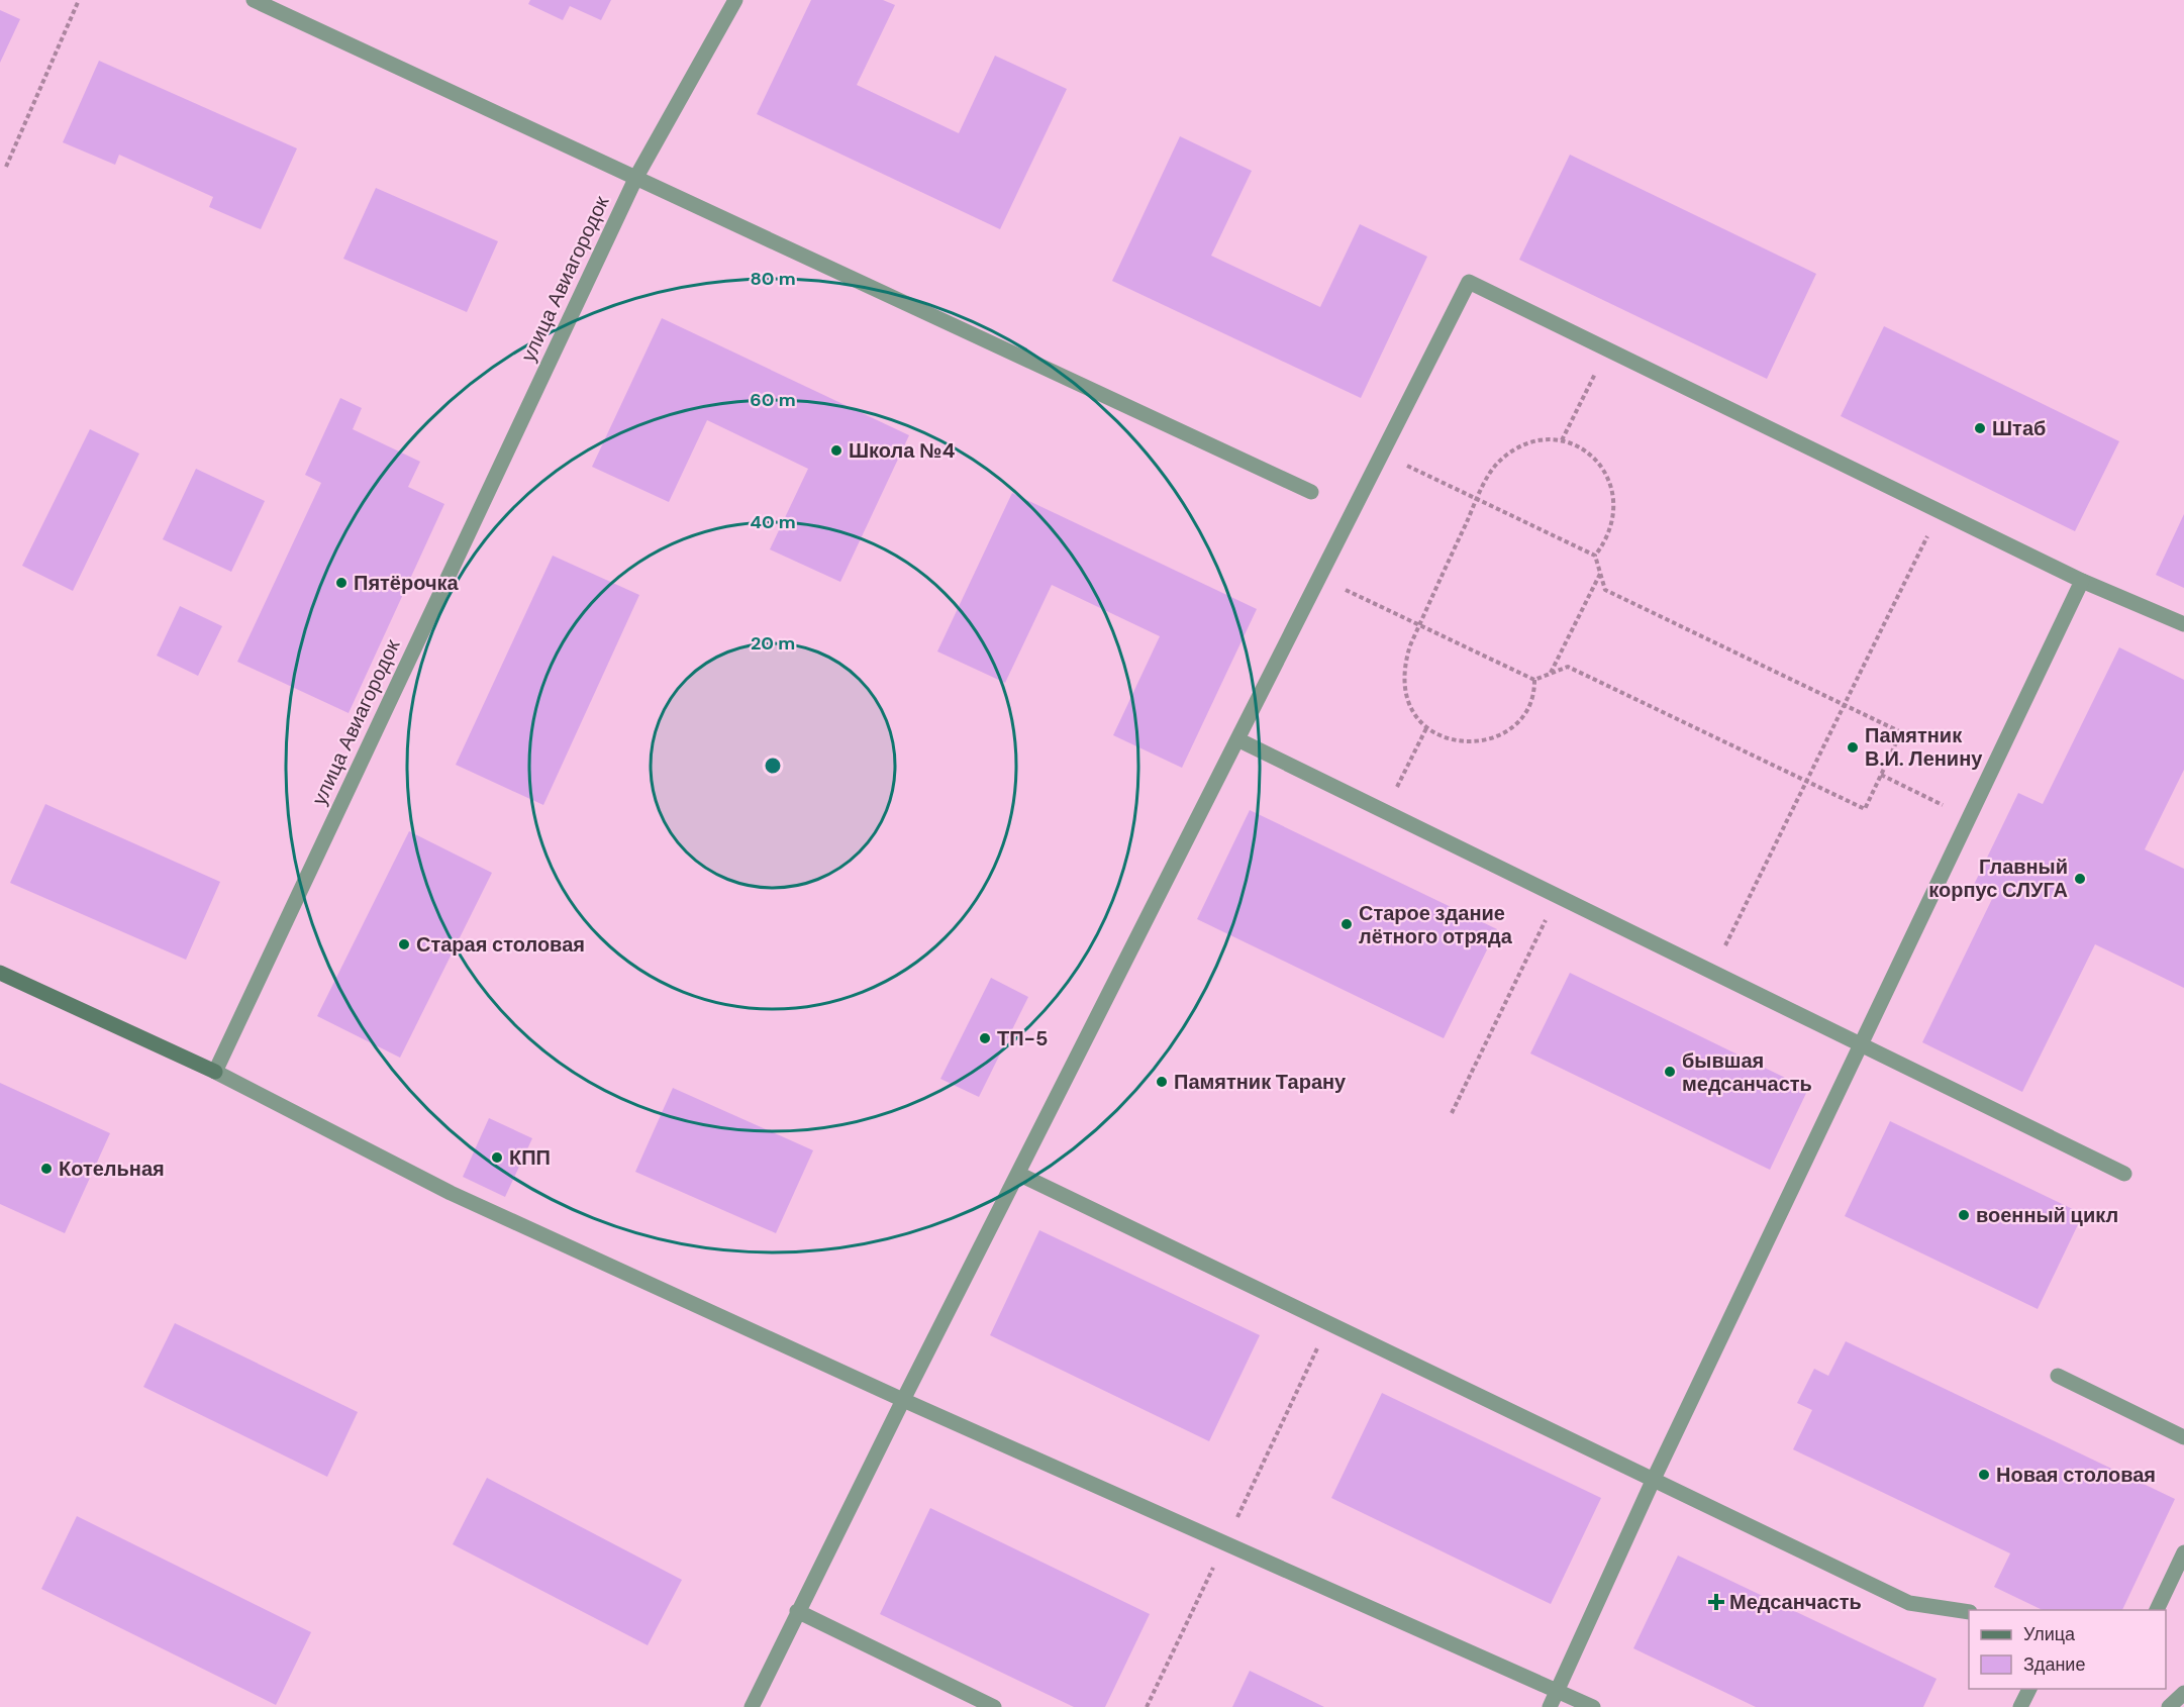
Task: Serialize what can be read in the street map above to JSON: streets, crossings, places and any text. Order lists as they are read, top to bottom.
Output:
{
  "streets": {
    "street": ["улица Авиагородок"]
  },
  "places": {
    "other": [
      "Штаб",
      "Школа №4",
      "Пятёрочка",
      "Памятник В.И. Ленину",
      "Главный корпус СЛУГА",
      "Старое здание лётного отряда",
      "Старая столовая",
      "ТП-5",
      "бывшая медсанчасть",
      "Памятник Тарану",
      "КПП",
      "Котельная",
      "военный цикл",
      "Новая столовая"
    ],
    "health": ["Медсанчасть"]
  },
  "legend": ["Улица", "Здание"],
  "rings": [
    "80 m",
    "60 m",
    "40 m",
    "20 m"
  ]
}
